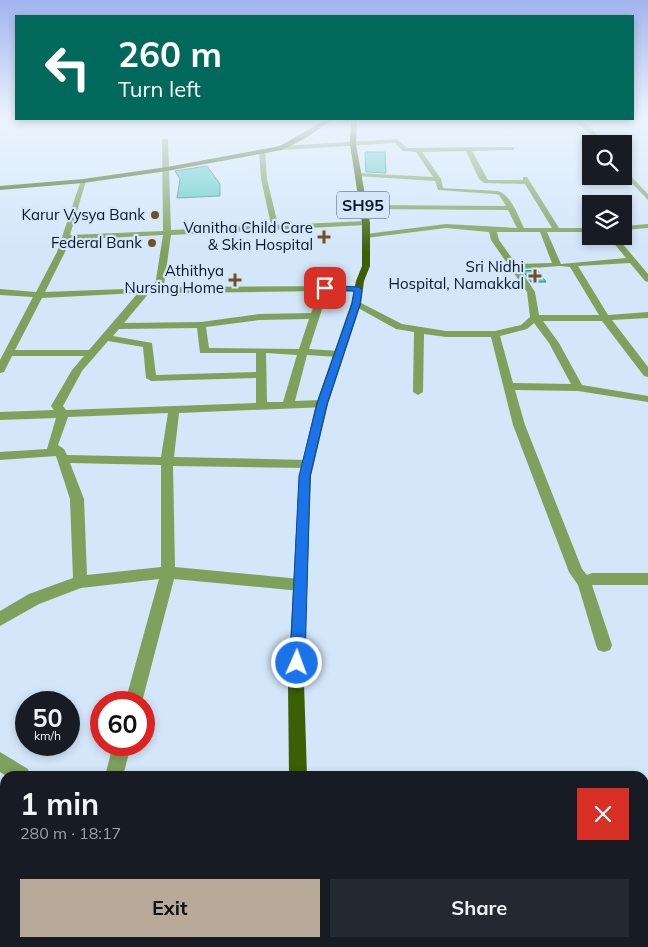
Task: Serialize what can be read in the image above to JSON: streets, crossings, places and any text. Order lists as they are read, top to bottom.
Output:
{
  "streets": {
    "main road": ["SH95"]
  },
  "places": {
    "other": ["Karur Vysya Bank", "Federal Bank"],
    "health": ["Vanitha Child Care & Skin Hospital", "Sri Nidhi Hospital, Namakkal", "Athithya Nursing Home"]
  },
  "page": {
    "turn": ["260 m", "Turn left"],
    "speed": "50 km/h",
    "limit": "60",
    "heading": ["1 min", "280 m · 18:17"],
    "buttons": ["Exit", "Share"]
  }
}
